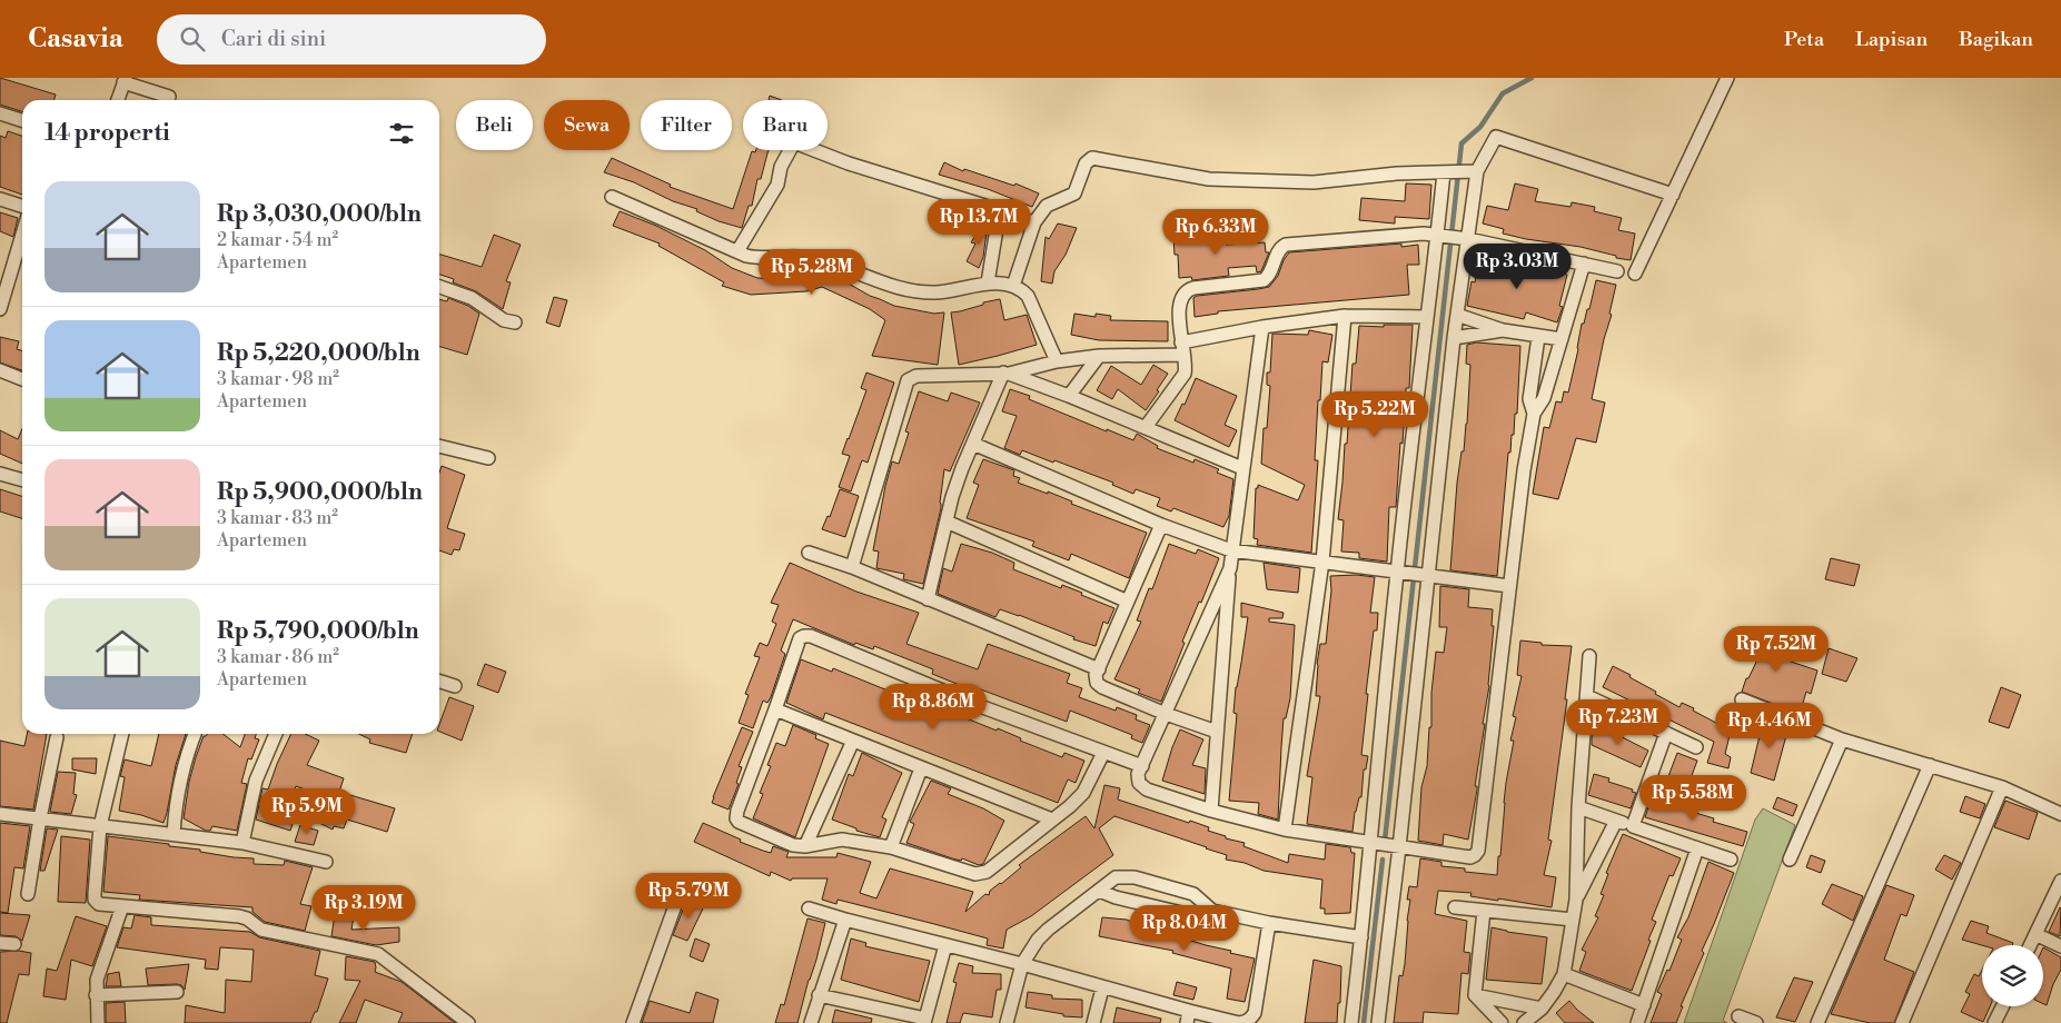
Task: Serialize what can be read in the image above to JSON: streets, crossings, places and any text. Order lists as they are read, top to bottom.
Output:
{
  "page": {
    "header": "Casavia",
    "search": "Cari di sini",
    "nav": ["Peta", "Lapisan", "Bagikan"],
    "chip": [
      "Beli",
      "Sewa",
      "Filter",
      "Baru"
    ],
    "heading": "14 properti",
    "list": [
      {
        "name": "Rp 3,030,000/bln",
        "note": "2 kamar · 54 m² · Apartemen"
      },
      {
        "name": "Rp 5,220,000/bln",
        "note": "3 kamar · 98 m² · Apartemen"
      },
      {
        "name": "Rp 5,900,000/bln",
        "note": "3 kamar · 83 m² · Apartemen"
      },
      {
        "name": "Rp 5,790,000/bln",
        "note": "3 kamar · 86 m² · Apartemen"
      }
    ],
    "price": [
      "Rp 13.7M",
      "Rp 6.33M",
      "Rp 3.03M",
      "Rp 5.28M",
      "Rp 5.22M",
      "Rp 7.52M",
      "Rp 8.86M",
      "Rp 7.23M",
      "Rp 4.46M",
      "Rp 5.58M",
      "Rp 5.9M",
      "Rp 5.79M",
      "Rp 3.19M",
      "Rp 8.04M"
    ]
  }
}
